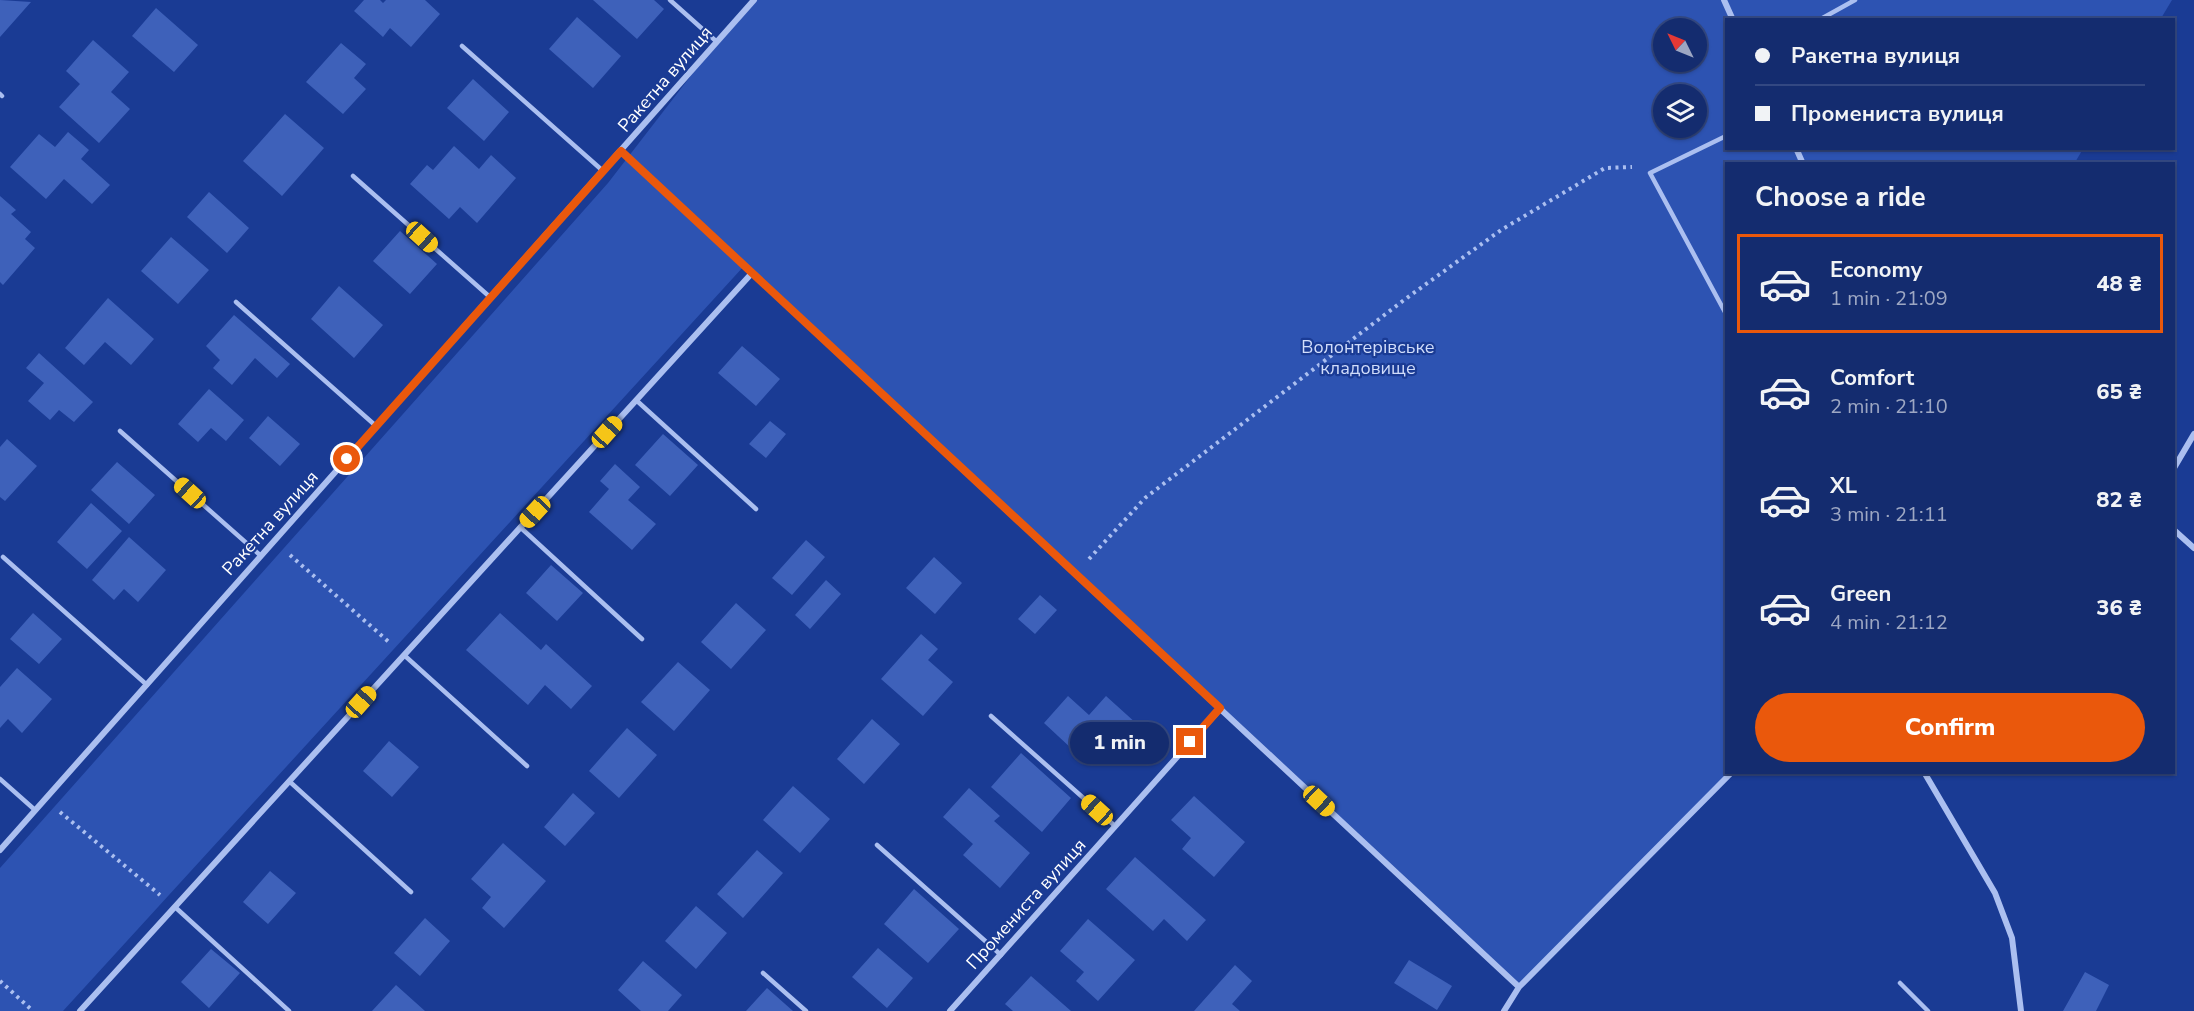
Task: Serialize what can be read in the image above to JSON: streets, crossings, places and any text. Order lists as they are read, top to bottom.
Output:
{
  "streets": {
    "street": ["Ракетна вулиця", "Промениста вулиця"]
  },
  "parks": ["Волонтерівське кладовище"],
  "north": "top left",
  "page": {
    "banner": ["Ракетна вулиця", "Промениста вулиця"],
    "heading": "Choose a ride",
    "list": [
      {
        "name": "Economy",
        "note": "1 min · 21:09",
        "value": "48 ₴"
      },
      {
        "name": "Comfort",
        "note": "2 min · 21:10",
        "value": "65 ₴"
      },
      {
        "name": "XL",
        "note": "3 min · 21:11",
        "value": "82 ₴"
      },
      {
        "name": "Green",
        "note": "4 min · 21:12",
        "value": "36 ₴"
      }
    ],
    "buttons": "Confirm",
    "bubble": "1 min"
  }
}
